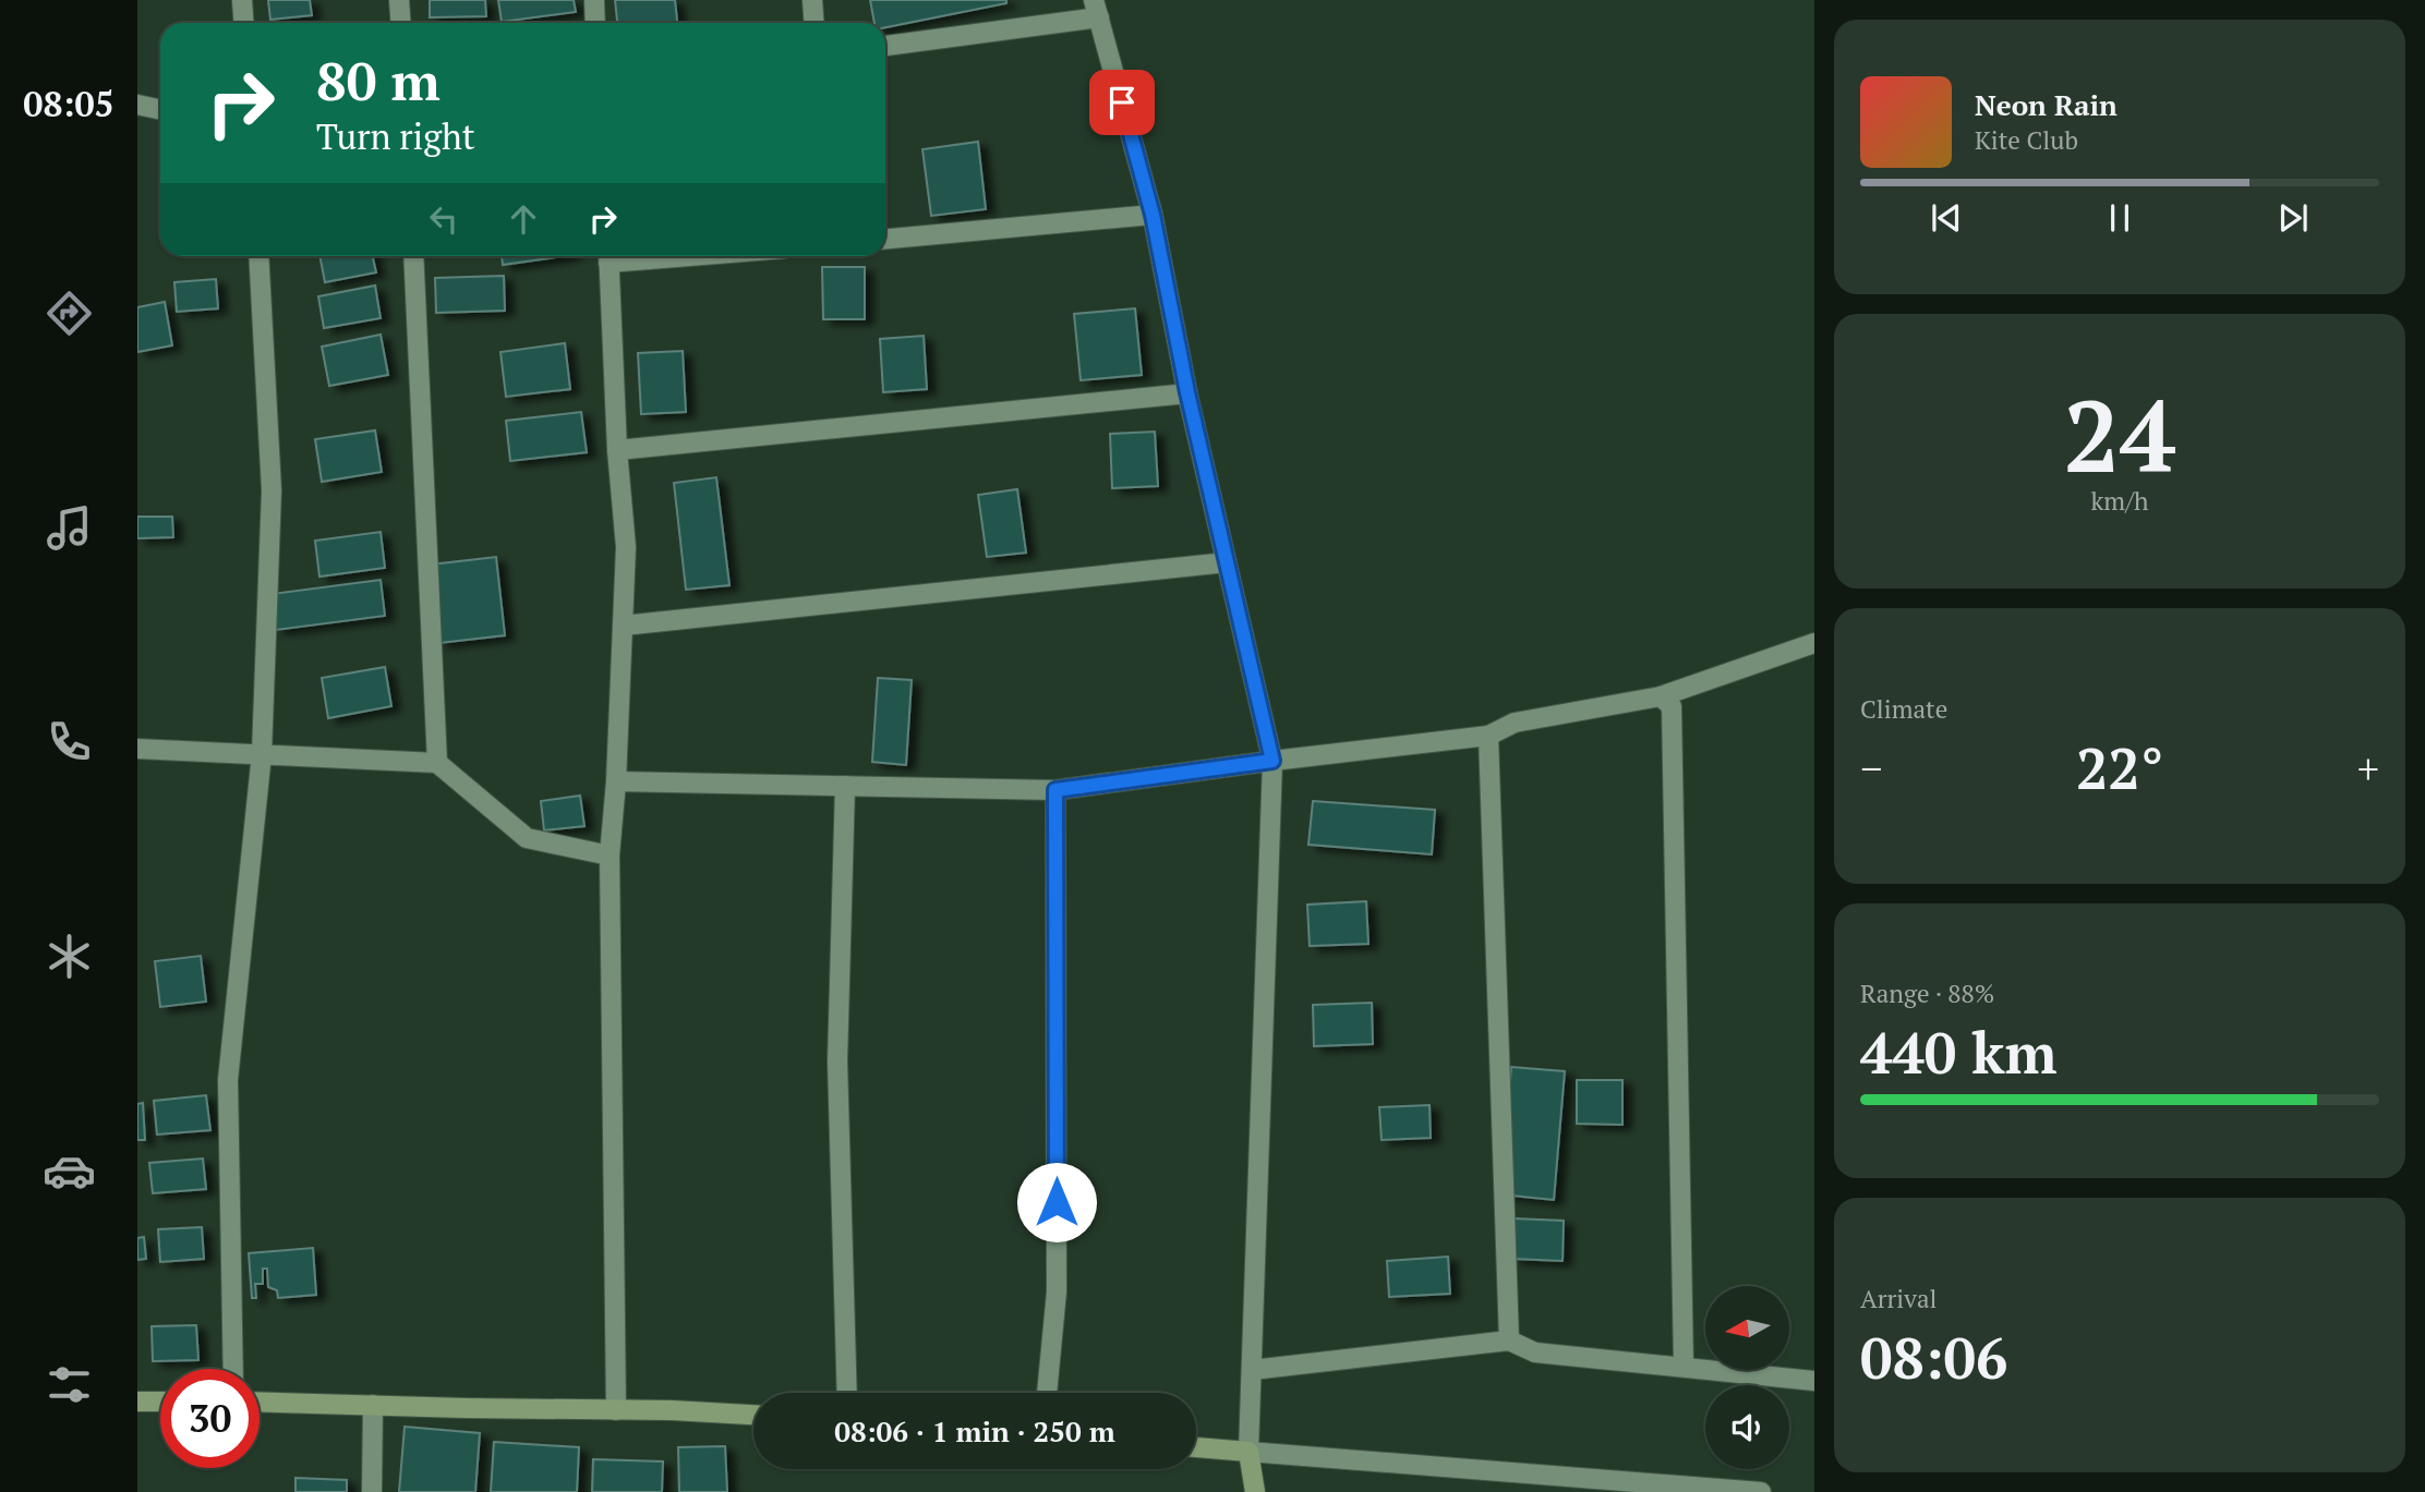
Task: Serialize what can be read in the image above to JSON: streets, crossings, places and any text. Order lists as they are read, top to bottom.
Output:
{
  "north": "left",
  "page": {
    "tabs": "08:05",
    "turn": ["80 m", "Turn right"],
    "song": ["Neon Rain", "Kite Club"],
    "tile": [
      ["24", "km/h"],
      "Climate",
      ["Range · 88%", "440 km"],
      ["Arrival", "08:06"]
    ],
    "heat": ["−", "22°", "+"],
    "limit": "30",
    "trip": "08:06 · 1 min · 250 m"
  }
}
